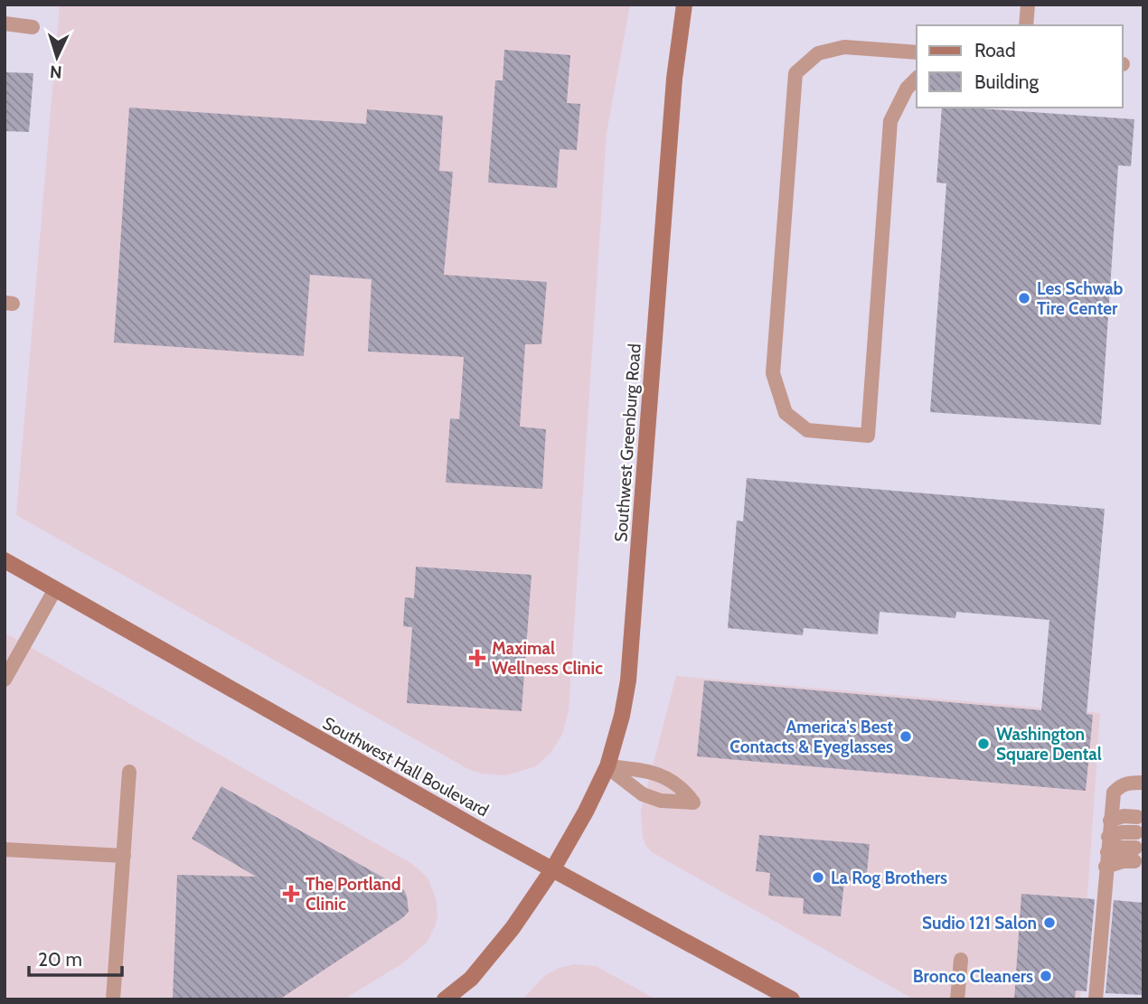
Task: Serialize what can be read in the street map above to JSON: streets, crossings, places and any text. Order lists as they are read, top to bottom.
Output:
{
  "streets": {
    "main road": ["Southwest Greenburg Road", "Southwest Hall Boulevard"]
  },
  "crossings": [
    ["Southwest Greenburg Road", "Southwest Hall Boulevard"]
  ],
  "places": {
    "other": [
      "Les Schwab Tire Center",
      "America's Best Contacts & Eyeglasses",
      "Washington Square Dental",
      "La Rog Brothers",
      "Sudio 121 Salon",
      "Bronco Cleaners"
    ],
    "health": ["Maximal Wellness Clinic", "The Portland Clinic"]
  },
  "legend": ["Road", "Building"],
  "scale_bar": "20 m",
  "north": "bottom"
}
